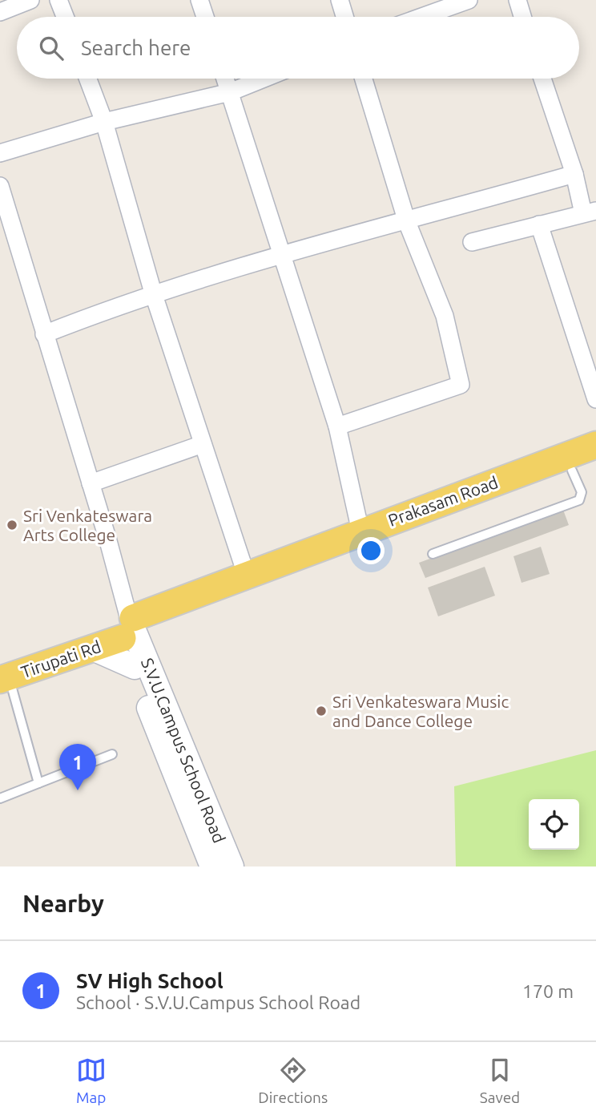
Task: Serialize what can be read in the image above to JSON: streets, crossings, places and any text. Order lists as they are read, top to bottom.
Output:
{
  "streets": {
    "main road": ["Prakasam Road", "Tirupati Rd"],
    "street": ["S.V.U.Campus School Road"]
  },
  "crossings": [
    ["Prakasam Road", "Tirupati Rd"],
    ["Prakasam Road", "S.V.U.Campus School Road"],
    ["Tirupati Rd", "S.V.U.Campus School Road"]
  ],
  "places": ["Sri Venkateswara Arts College", "Sri Venkateswara Music and Dance College"],
  "page": {
    "search": "Search here",
    "pins": "1",
    "heading": "Nearby",
    "list": [
      {
        "mark": "1",
        "name": "SV High School",
        "note": "School · S.V.U.Campus School Road",
        "value": "170 m"
      }
    ],
    "nav": ["Map", "Directions", "Saved"]
  }
}
